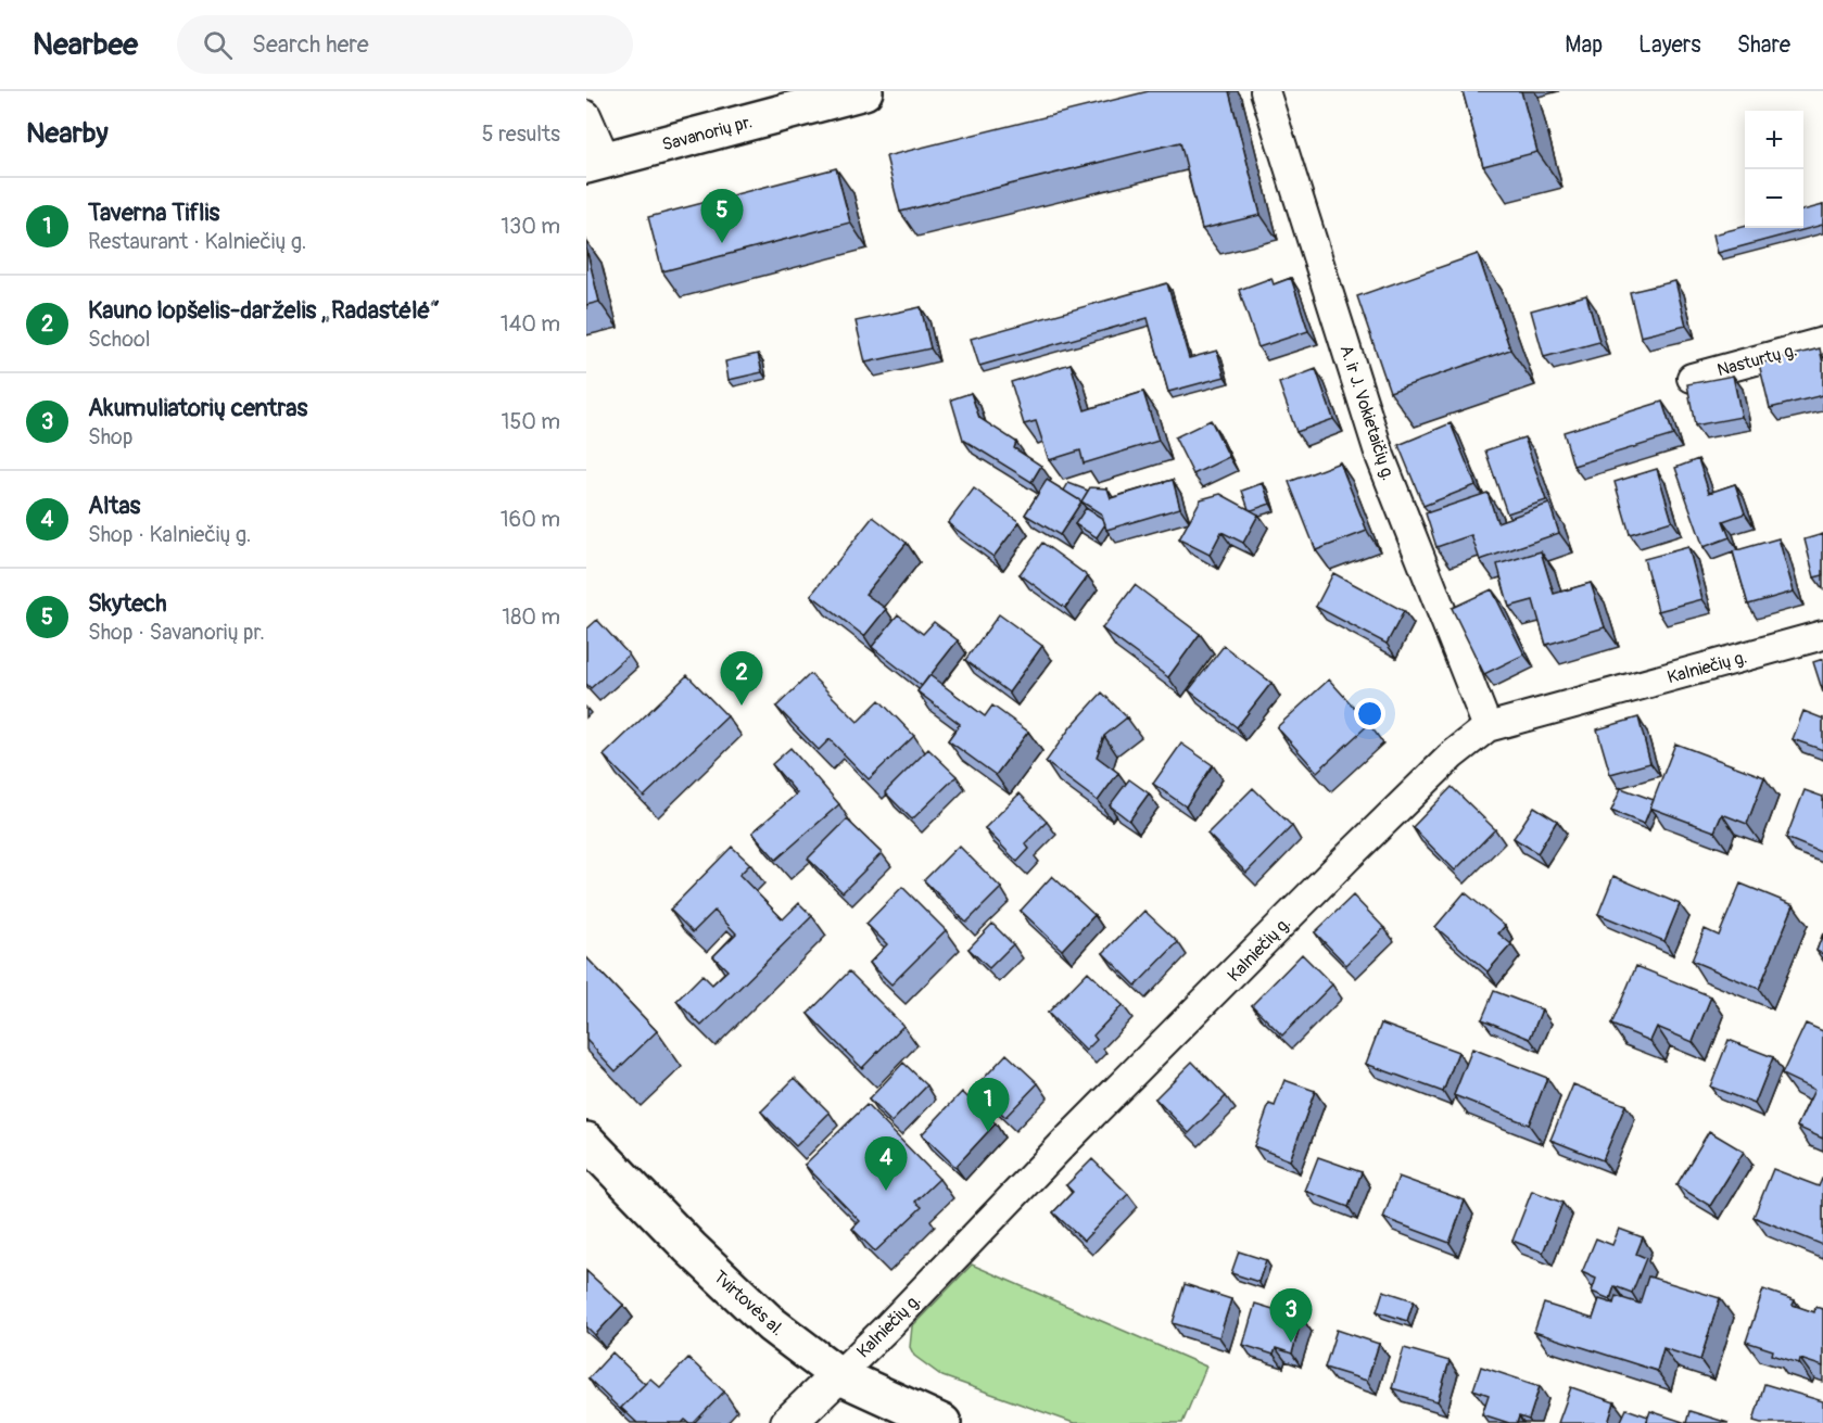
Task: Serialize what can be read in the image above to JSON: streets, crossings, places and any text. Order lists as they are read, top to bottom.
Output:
{
  "streets": {
    "main road": ["Savanorių pr.", "Tvirtovės al."],
    "street": ["Nasturtų g.", "A. ir J. Vokietaičių g.", "Kalniečių g."]
  },
  "crossings": [
    ["A. ir J. Vokietaičių g.", "Kalniečių g."],
    ["Kalniečių g.", "Tvirtovės al."]
  ],
  "page": {
    "header": "Nearbee",
    "search": "Search here",
    "nav": ["Map", "Layers", "Share"],
    "heading": ["Nearby", "5 results"],
    "map_buttons": ["+", "−"],
    "list": [
      {
        "mark": "1",
        "name": "Taverna Tiflis",
        "note": "Restaurant · Kalniečių g.",
        "value": "130 m"
      },
      {
        "mark": "2",
        "name": "Kauno lopšelis-darželis „Radastėlė“",
        "note": "School",
        "value": "140 m"
      },
      {
        "mark": "3",
        "name": "Akumuliatorių centras",
        "note": "Shop",
        "value": "150 m"
      },
      {
        "mark": "4",
        "name": "Altas",
        "note": "Shop · Kalniečių g.",
        "value": "160 m"
      },
      {
        "mark": "5",
        "name": "Skytech",
        "note": "Shop · Savanorių pr.",
        "value": "180 m"
      }
    ],
    "pins": [
      "5",
      "2",
      "1",
      "4",
      "3"
    ]
  }
}
